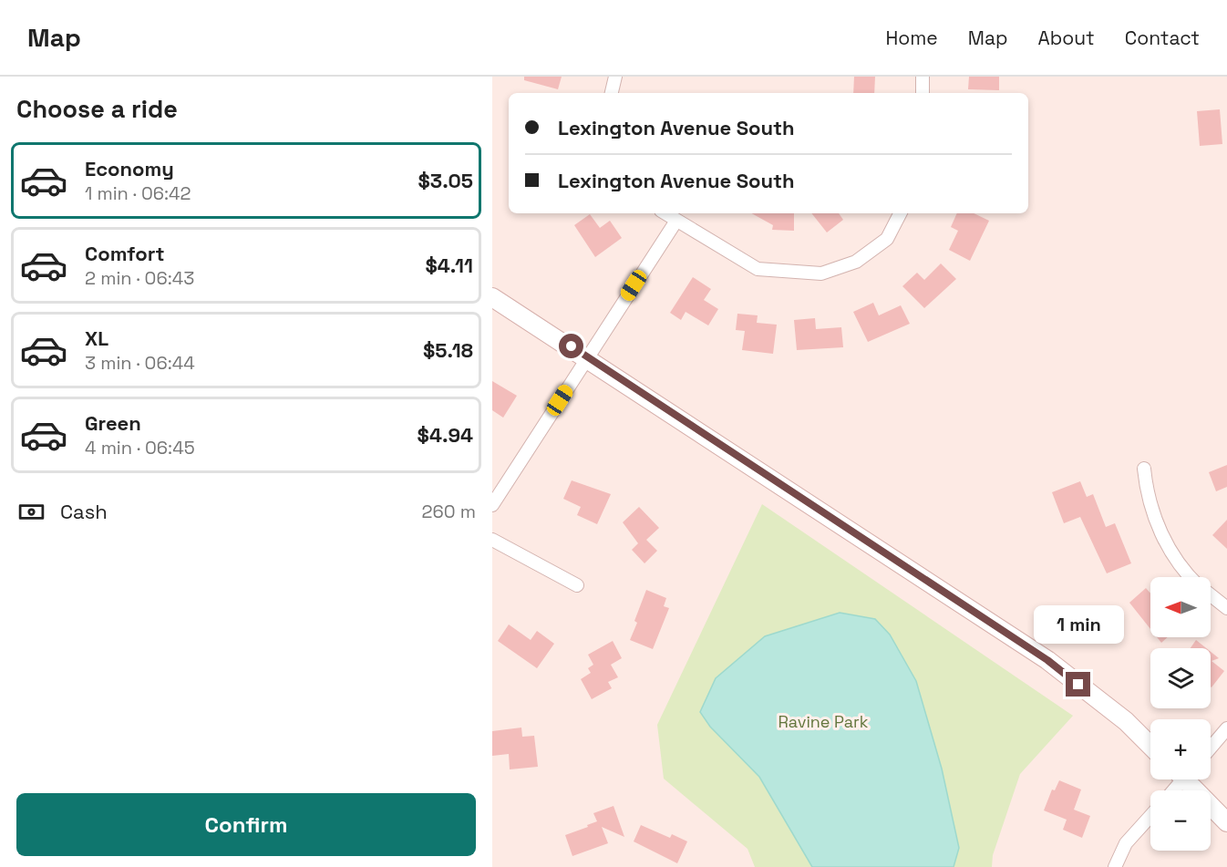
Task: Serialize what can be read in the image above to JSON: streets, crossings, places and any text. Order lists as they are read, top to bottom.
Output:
{
  "parks": ["Ravine Park"],
  "north": "left",
  "page": {
    "header": "Map",
    "nav": [
      "Home",
      "Map",
      "About",
      "Contact"
    ],
    "heading": "Choose a ride",
    "banner": ["Lexington Avenue South", "Lexington Avenue South"],
    "list": [
      {
        "name": "Economy",
        "note": "1 min · 06:42",
        "value": "$3.05"
      },
      {
        "name": "Comfort",
        "note": "2 min · 06:43",
        "value": "$4.11"
      },
      {
        "name": "XL",
        "note": "3 min · 06:44",
        "value": "$5.18"
      },
      {
        "name": "Green",
        "note": "4 min · 06:45",
        "value": "$4.94"
      }
    ],
    "pay": ["Cash", "260 m"],
    "map_buttons": ["+", "−"],
    "bubble": "1 min",
    "buttons": "Confirm"
  }
}
